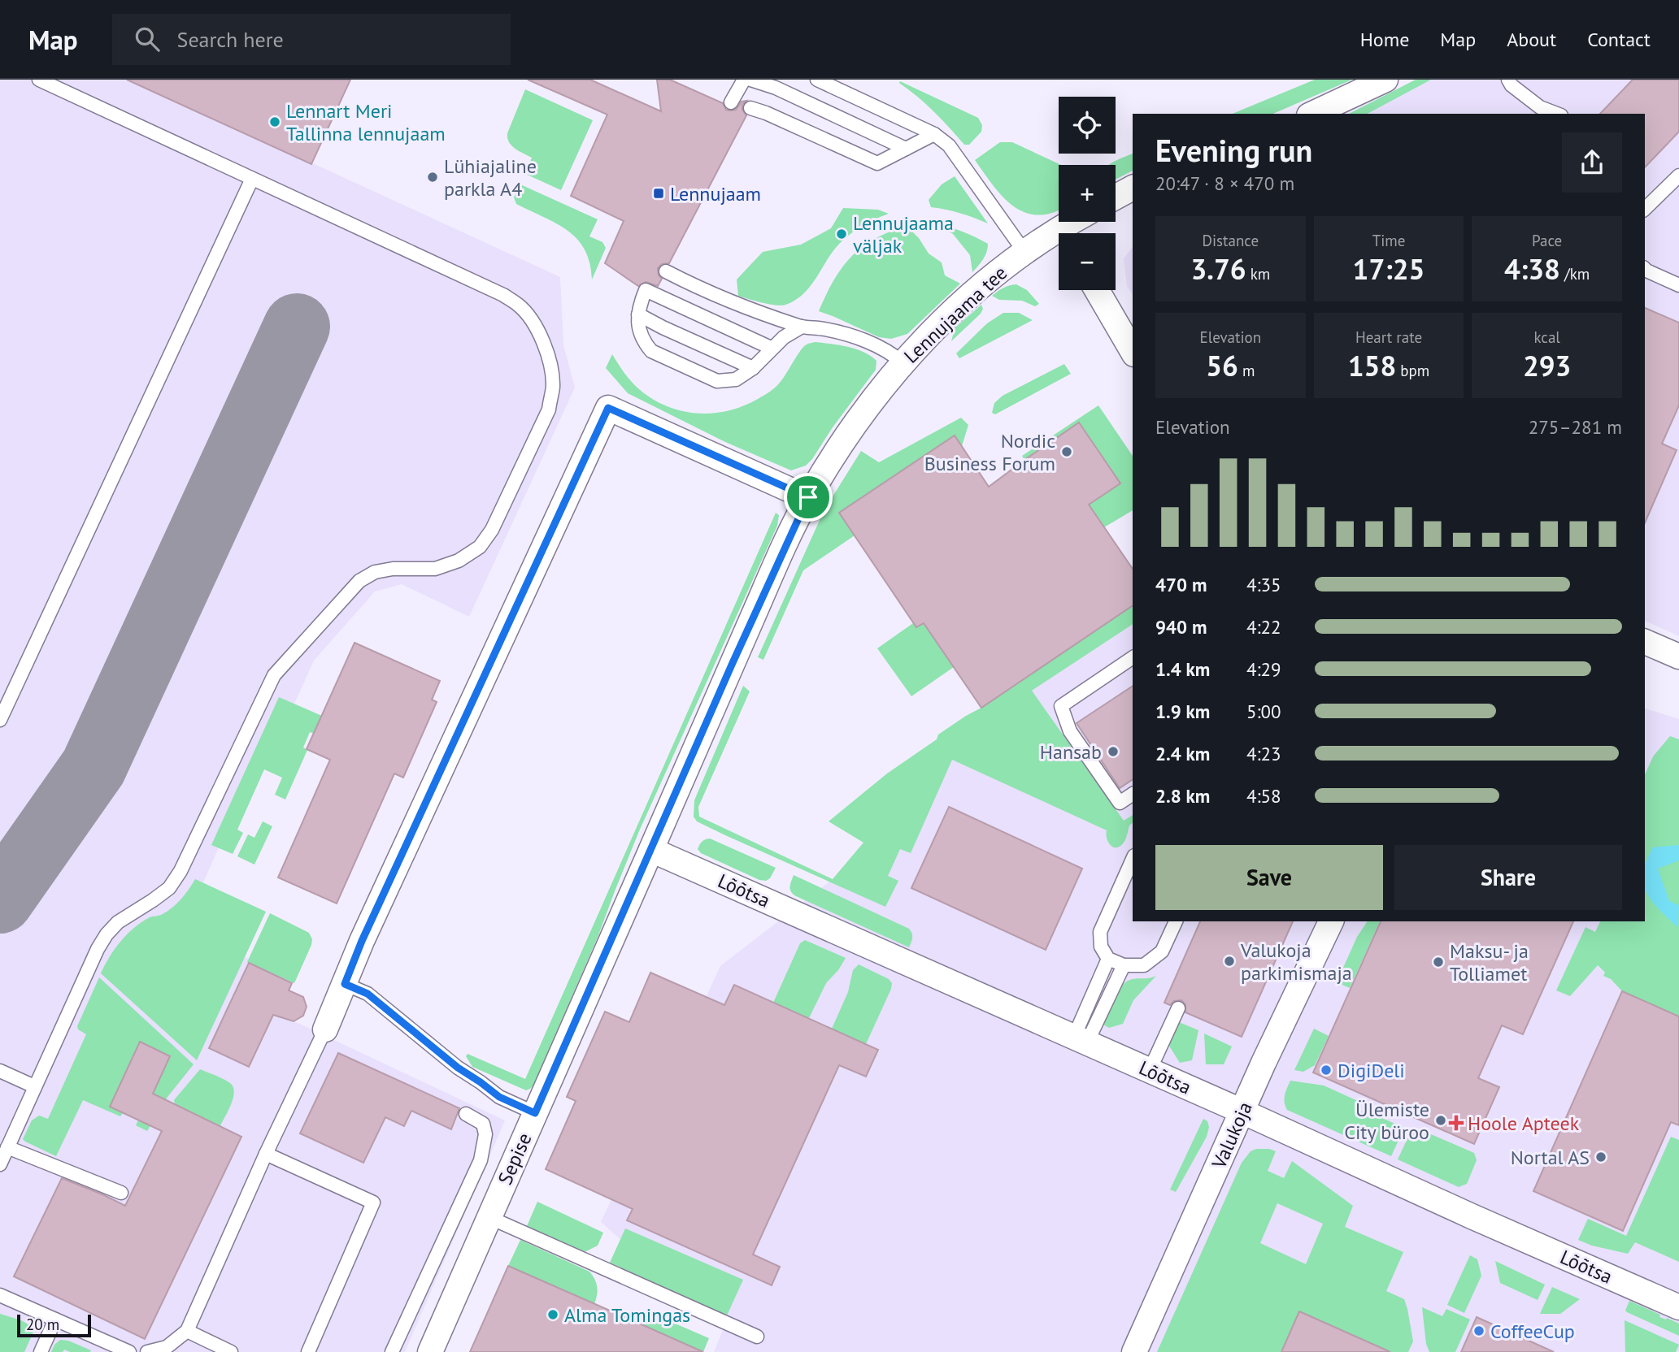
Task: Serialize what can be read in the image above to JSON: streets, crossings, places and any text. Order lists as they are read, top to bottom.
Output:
{
  "streets": {
    "street": [
      "Lennujaama tee",
      "Lõõtsa",
      "Valukoja",
      "Sepise"
    ]
  },
  "crossings": [
    ["Lennujaama tee", "Sepise"],
    ["Lõõtsa", "Valukoja"],
    ["Lõõtsa", "Sepise"]
  ],
  "places": {
    "other": [
      "Lennart Meri Tallinna lennujaam",
      "Lühiajaline parkla A4",
      "Lennujaama väljak",
      "Nordic Business Forum",
      "Hansab",
      "Valukoja parkimismaja",
      "Maksu- ja Tolliamet",
      "DigiDeli",
      "Ülemiste City büroo",
      "Nortal AS",
      "Alma Tomingas",
      "CoffeeCup"
    ],
    "transit": ["Lennujaam"],
    "health": ["Hoole Apteek"]
  },
  "scale_bar": "20 m",
  "page": {
    "header": "Map",
    "search": "Search here",
    "nav": [
      "Home",
      "Map",
      "About",
      "Contact"
    ],
    "map_buttons": ["+", "−"],
    "heading": ["Evening run", "20:47 · 8 × 470 m"],
    "stats": [
      ["Distance", "3.76 km"],
      ["Time", "17:25"],
      ["Pace", "4:38 /km"],
      ["Elevation", "56 m"],
      ["Heart rate", "158 bpm"],
      ["kcal", "293"]
    ],
    "chart": ["Elevation", "275–281 m"],
    "list": [
      {
        "name": "470 m",
        "note": "4:35"
      },
      {
        "name": "940 m",
        "note": "4:22"
      },
      {
        "name": "1.4 km",
        "note": "4:29"
      },
      {
        "name": "1.9 km",
        "note": "5:00"
      },
      {
        "name": "2.4 km",
        "note": "4:23"
      },
      {
        "name": "2.8 km",
        "note": "4:58"
      }
    ],
    "buttons": ["Save", "Share"],
    "scale": "20 m"
  }
}
